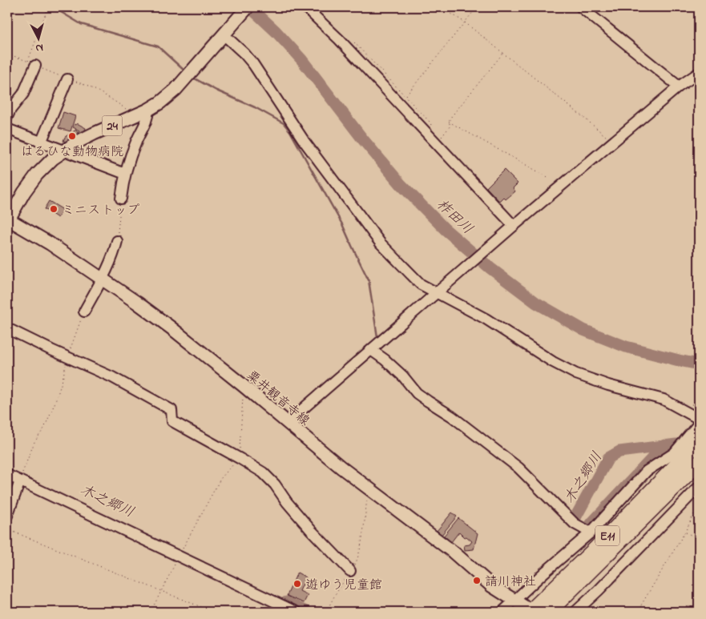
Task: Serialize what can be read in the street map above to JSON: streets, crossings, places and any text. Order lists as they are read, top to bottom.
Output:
{
  "streets": {
    "highway": ["E11"],
    "main road": ["24", "粟井観音寺線"]
  },
  "crossings": [
    ["24", "粟井観音寺線"],
    ["粟井観音寺線", "E11"]
  ],
  "water": ["柞田川", "木之郷川"],
  "places": [
    "はるひな動物病院",
    "ミニストップ",
    "請川神社",
    "遊ゆう児童館"
  ],
  "north": "bottom"
}
